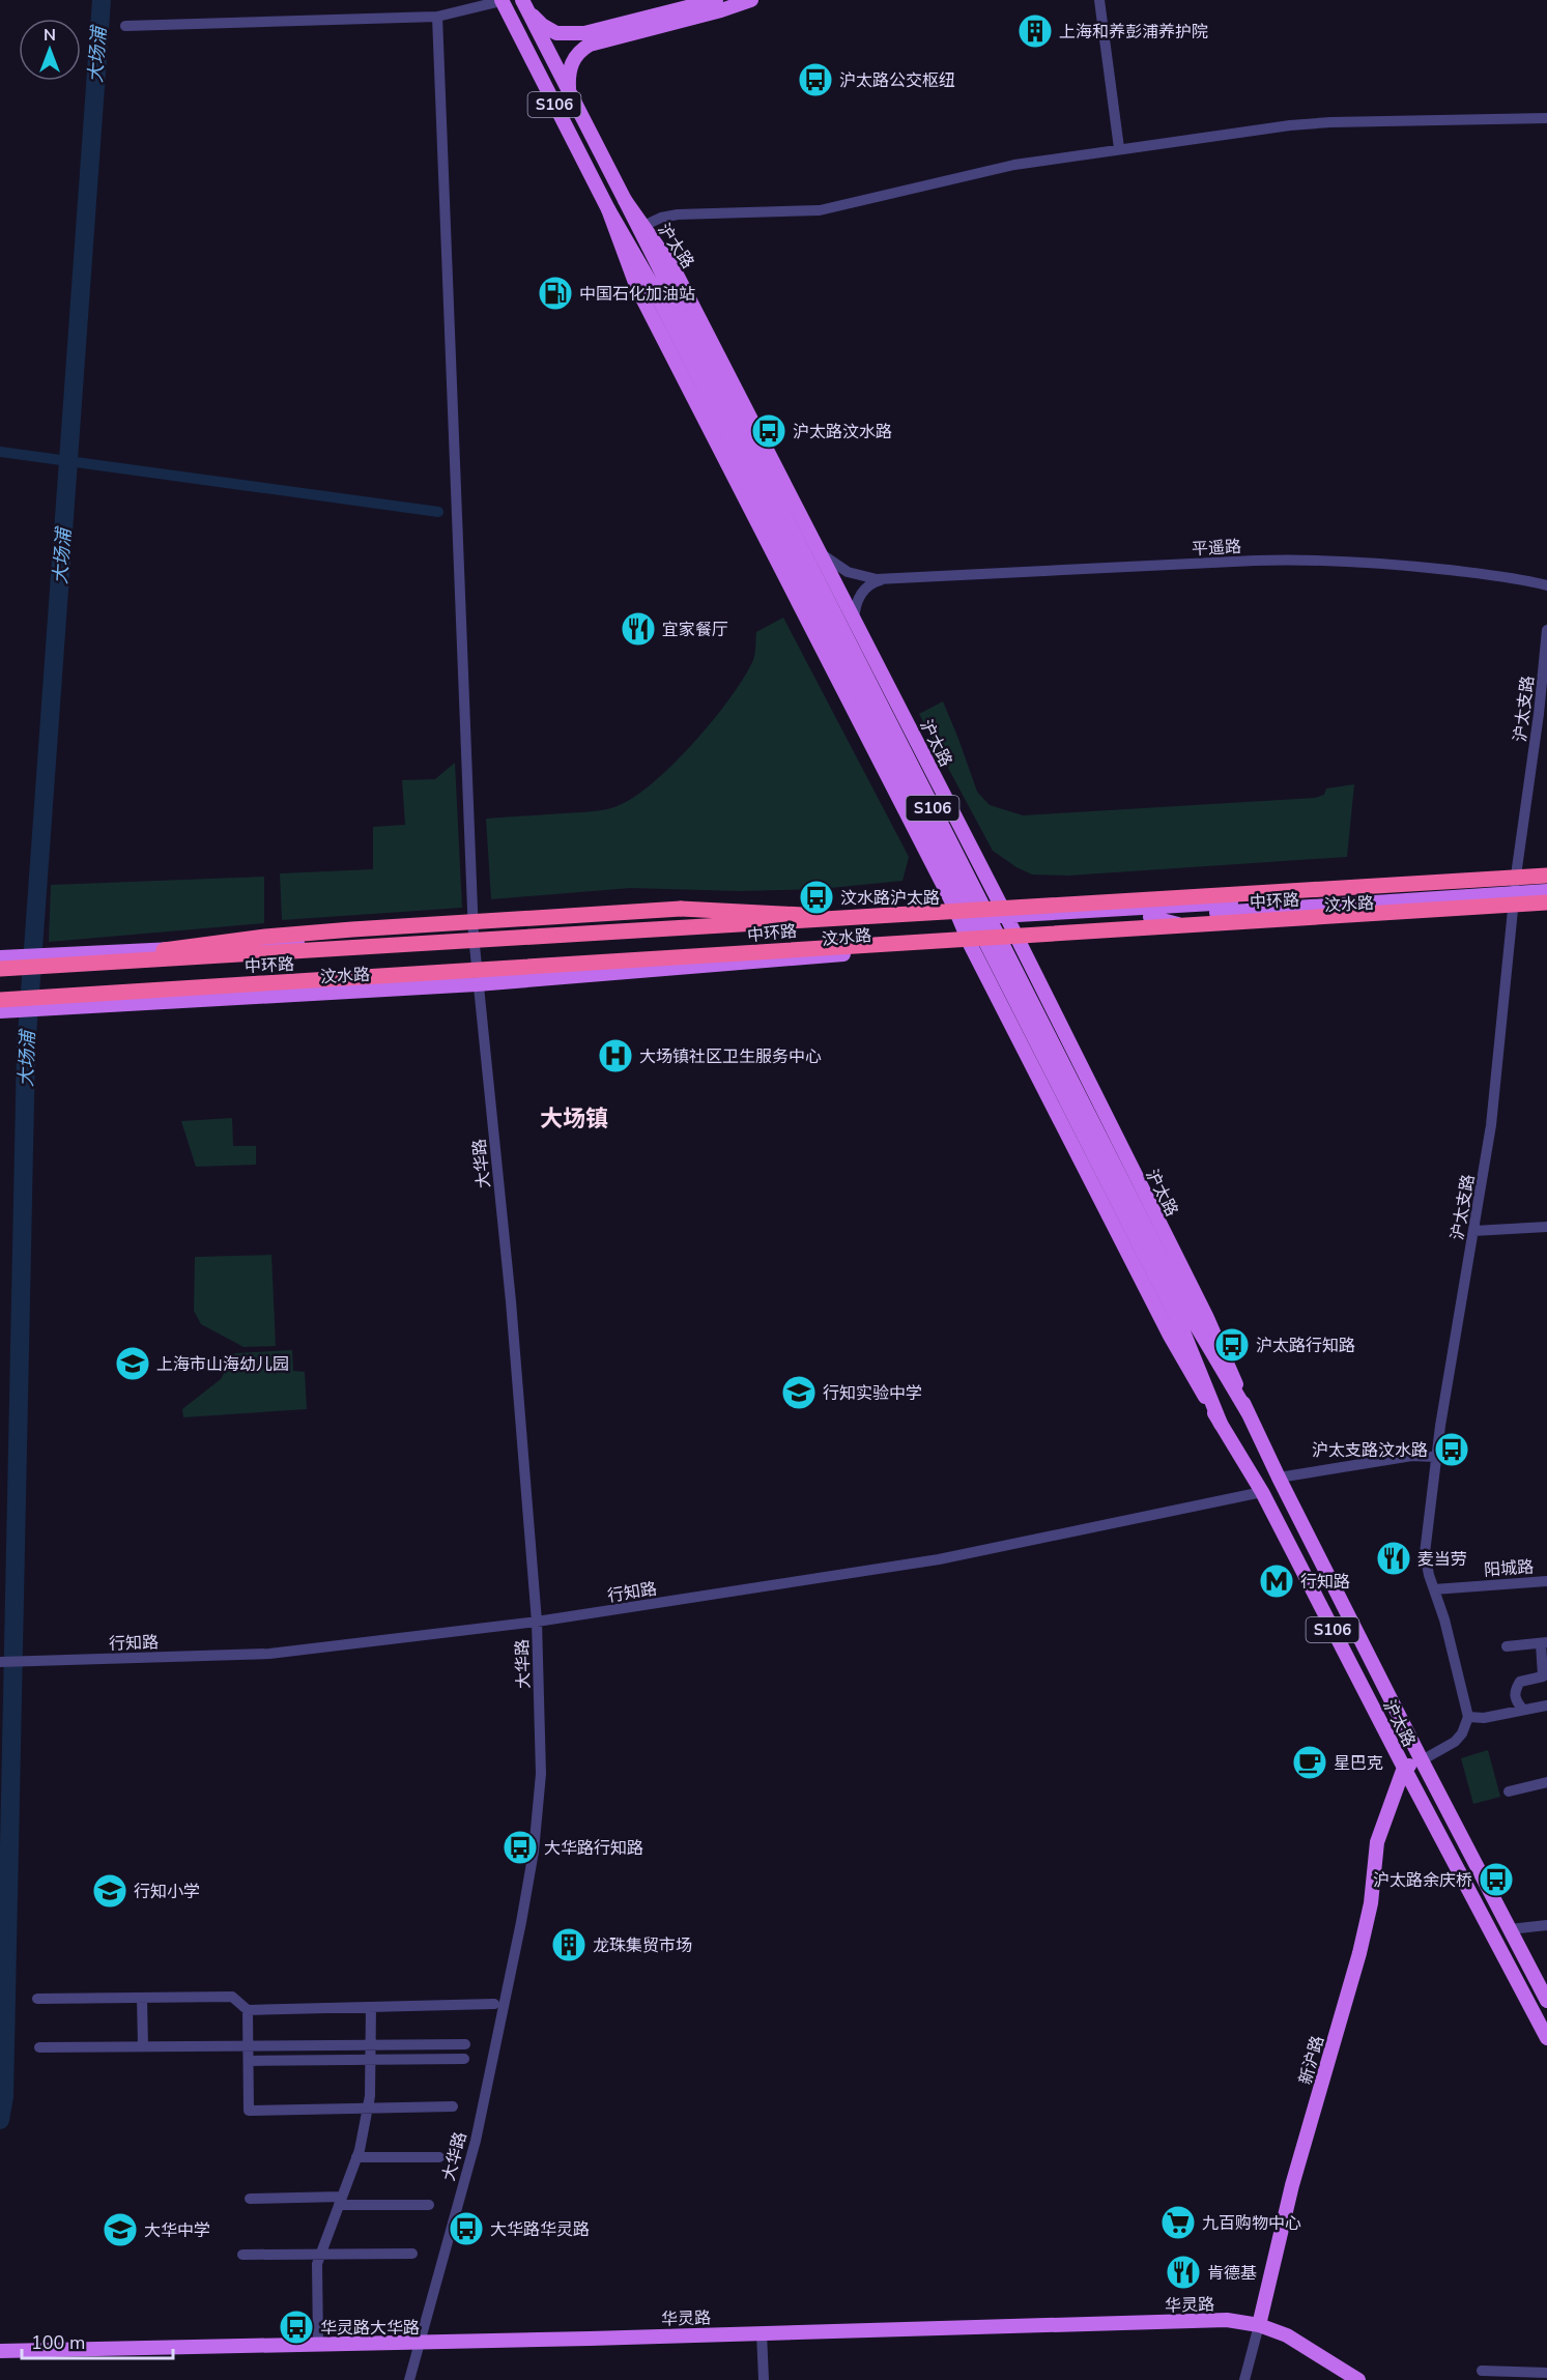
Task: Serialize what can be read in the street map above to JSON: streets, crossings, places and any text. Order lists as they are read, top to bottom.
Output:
{
  "streets": {
    "highway": ["中环路"],
    "main road": [
      "S106",
      "沪太路",
      "汶水路",
      "新沪路",
      "华灵路"
    ],
    "street": [
      "平遥路",
      "沪太支路",
      "大华路",
      "阳城路",
      "行知路"
    ]
  },
  "crossings": [
    ["沪太路", "平遥路"],
    ["沪太路", "汶水路"],
    ["沪太路", "行知路"],
    ["沪太路", "新沪路"],
    ["沪太支路", "汶水路"],
    ["沪太支路", "阳城路"],
    ["中环路", "汶水路"],
    ["汶水路", "大华路"],
    ["大华路", "行知路"],
    ["大华路", "华灵路"],
    ["新沪路", "华灵路"]
  ],
  "districts": ["大场镇"],
  "water": ["大场浦"],
  "places": {
    "building": ["上海和养彭浦养护院", "龙珠集贸市场"],
    "bus stop": [
      "沪太路公交枢纽",
      "沪太路汶水路",
      "汶水路沪太路",
      "沪太路行知路",
      "沪太支路汶水路",
      "大华路行知路",
      "沪太路余庆桥",
      "大华路华灵路",
      "华灵路大华路"
    ],
    "fuel station": ["中国石化加油站"],
    "restaurant": ["宜家餐厅", "麦当劳", "肯德基"],
    "hospital": ["大场镇社区卫生服务中心"],
    "school or university": [
      "上海市山海幼儿园",
      "行知实验中学",
      "行知小学",
      "大华中学"
    ],
    "metro station": ["行知路"],
    "cafe": ["星巴克"],
    "supermarket": ["九百购物中心"]
  },
  "scale_bar": "100 m",
  "north": "top"
}
